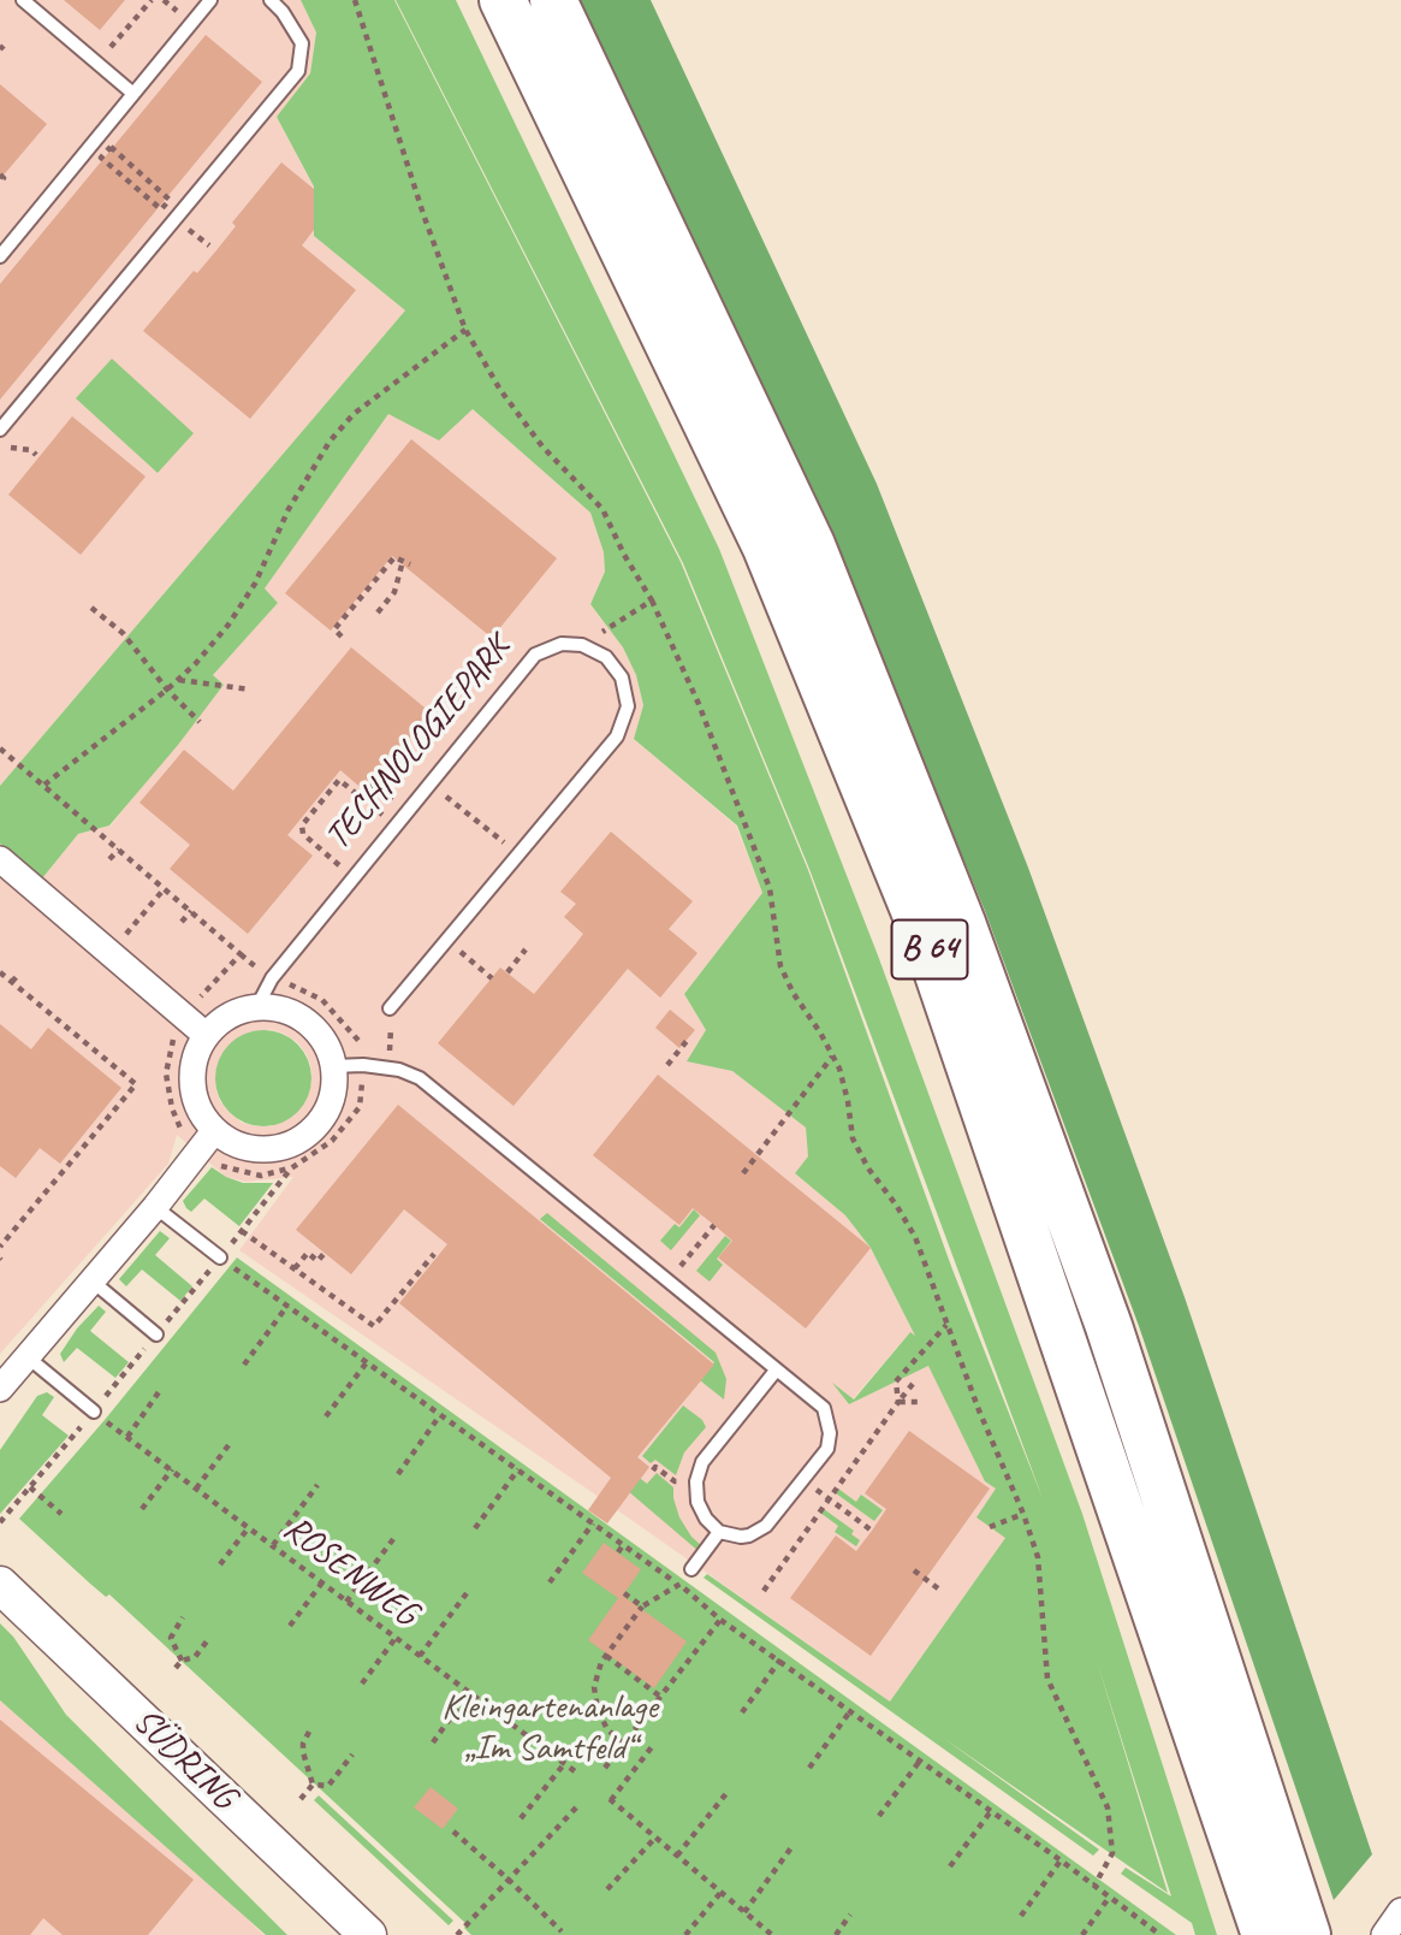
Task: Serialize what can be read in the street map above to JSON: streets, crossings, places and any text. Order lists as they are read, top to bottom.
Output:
{
  "streets": {
    "highway": ["B 64"],
    "main road": ["SÜDRING"],
    "lane": ["TECHNOLOGIEPARK"],
    "path": ["ROSENWEG"]
  },
  "parks": ["Kleingartenanlage „Im Samtfeld“"]
}
